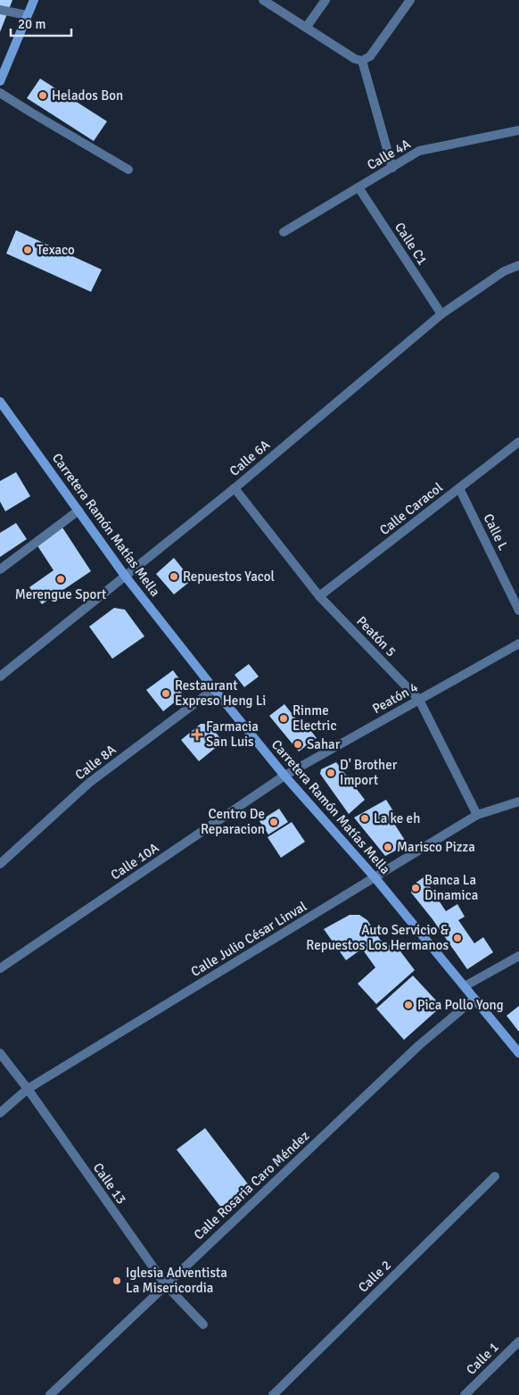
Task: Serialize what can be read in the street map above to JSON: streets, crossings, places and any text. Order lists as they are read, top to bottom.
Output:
{
  "streets": {
    "main road": ["Carretera Ramón Matías Mella"],
    "street": [
      "Calle 4A",
      "Calle C1",
      "Calle 6A",
      "Calle Caracol",
      "Calle L",
      "Peatón 5",
      "Peatón 4",
      "Calle 8A",
      "Calle 10A",
      "Calle Julio César Linval",
      "Calle 13",
      "Calle Rosaria Caro Méndez",
      "Calle 2",
      "Calle 1"
    ]
  },
  "crossings": [
    ["Calle 4A", "Calle C1"],
    ["Calle C1", "Calle 6A"],
    ["Calle 6A", "Carretera Ramón Matías Mella"],
    ["Calle 6A", "Peatón 5"],
    ["Calle Caracol", "Calle L"],
    ["Calle Caracol", "Peatón 5"],
    ["Carretera Ramón Matías Mella", "Peatón 4"],
    ["Carretera Ramón Matías Mella", "Calle 8A"],
    ["Carretera Ramón Matías Mella", "Calle 10A"],
    ["Carretera Ramón Matías Mella", "Calle Julio César Linval"],
    ["Carretera Ramón Matías Mella", "Calle Rosaria Caro Méndez"],
    ["Peatón 5", "Peatón 4"],
    ["Peatón 5", "Calle Julio César Linval"],
    ["Peatón 4", "Calle 10A"],
    ["Calle Julio César Linval", "Calle 13"],
    ["Calle 13", "Calle Rosaria Caro Méndez"]
  ],
  "places": {
    "other": [
      "Helados Bon",
      "Texaco",
      "Repuestos Yacol",
      "Merengue Sport",
      "Restaurant Expreso Heng Li",
      "Rinme Electric",
      "Sahar",
      "D' Brother Import",
      "La ke eh",
      "Centro De Reparacion",
      "Marisco Pizza",
      "Banca La Dinamica",
      "Auto Servicio & Repuestos Los Hermanos",
      "Pica Pollo Yong",
      "Iglesia Adventista La Misericordia"
    ],
    "health": ["Farmacia San Luis"]
  },
  "scale_bar": "20 m"
}
